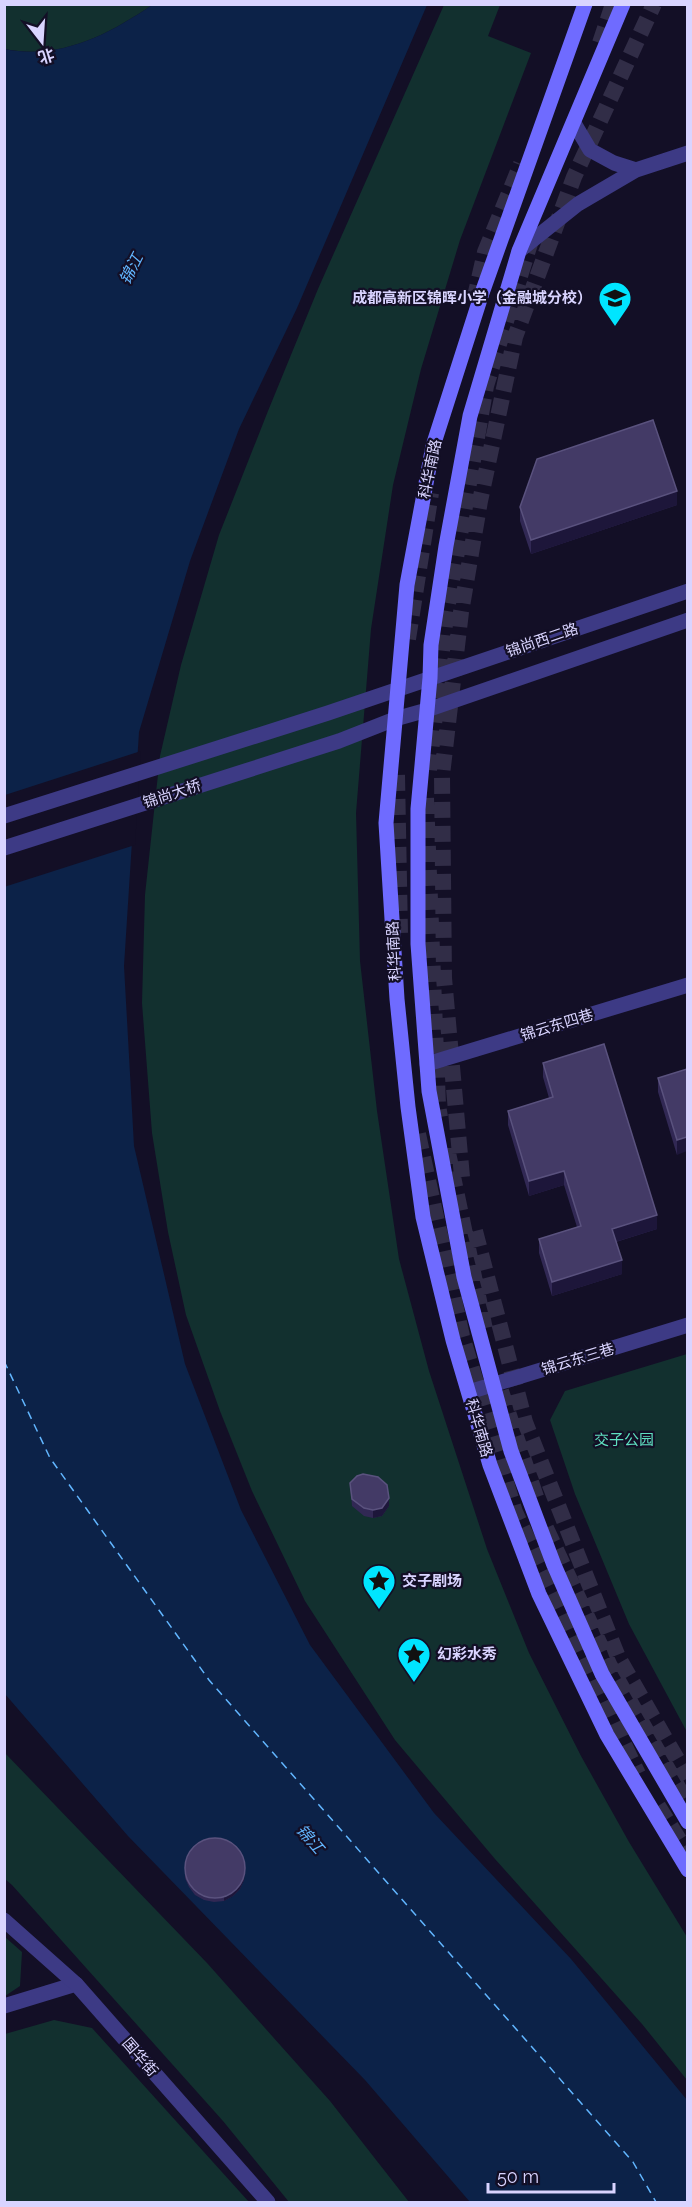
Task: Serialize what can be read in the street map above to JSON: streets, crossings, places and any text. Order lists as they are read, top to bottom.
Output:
{
  "streets": {
    "main road": ["科华南路"],
    "street": [
      "锦尚西二路",
      "锦尚大桥",
      "锦云东四巷",
      "锦云东三巷",
      "国华街"
    ]
  },
  "crossings": [
    ["科华南路", "锦尚西二路"],
    ["科华南路", "锦尚大桥"],
    ["科华南路", "锦云东四巷"],
    ["科华南路", "锦云东三巷"],
    ["锦尚西二路", "锦尚大桥"]
  ],
  "water": ["锦江"],
  "parks": ["交子公园"],
  "places": {
    "school or university": ["成都高新区锦晖小学（金融城分校）"],
    "place": ["交子剧场", "幻彩水秀"]
  },
  "scale_bar": "50 m",
  "north": "bottom"
}
